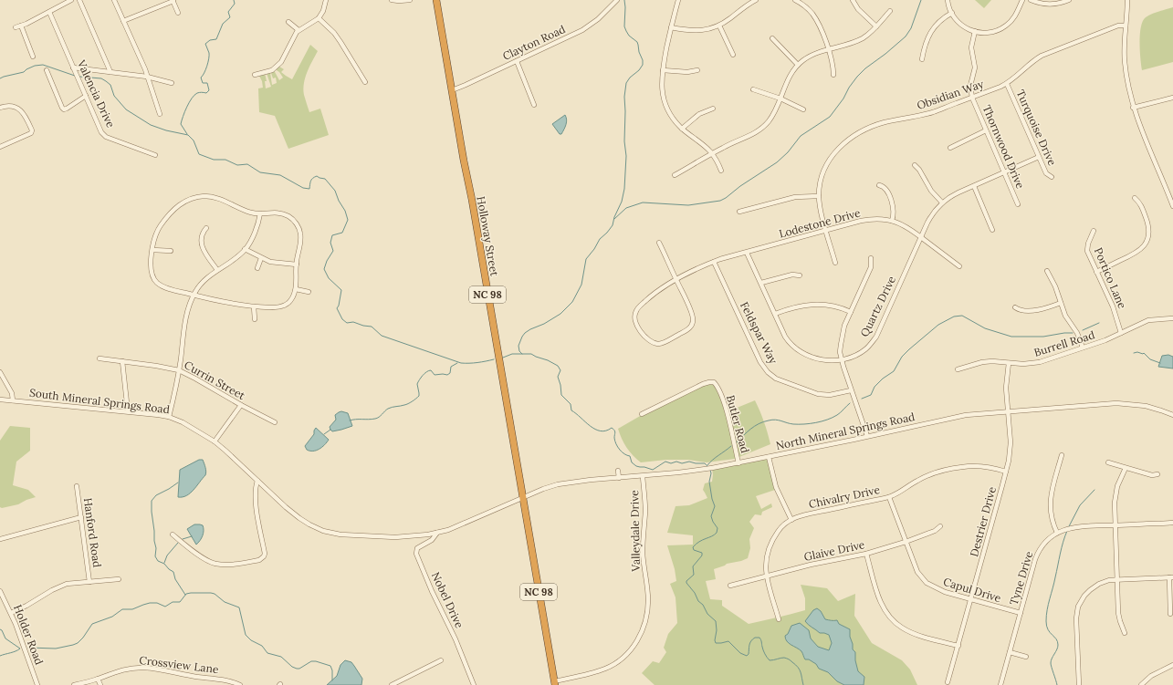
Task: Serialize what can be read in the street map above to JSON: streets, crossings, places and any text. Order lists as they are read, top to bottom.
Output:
{
  "streets": {
    "highway": ["Holloway Street", "NC 98"],
    "street": [
      "Clayton Road",
      "Valencia Drive",
      "Obsidian Way",
      "Turquoise Drive",
      "Thornwood Drive",
      "Lodestone Drive",
      "Portico Lane",
      "Quartz Drive",
      "Feldspar Way",
      "Burrell Road",
      "Currin Street",
      "South Mineral Springs Road",
      "Butler Road",
      "North Mineral Springs Road",
      "Chivalry Drive",
      "Destrier Drive",
      "Valleydale Drive",
      "Hanford Road",
      "Glaive Drive",
      "Tyne Drive",
      "Capul Drive",
      "Nobel Drive",
      "Holder Road",
      "Crossview Lane"
    ]
  },
  "crossings": [
    ["Clayton Road", "Holloway Street"],
    ["Obsidian Way", "Turquoise Drive"],
    ["Obsidian Way", "Thornwood Drive"],
    ["Obsidian Way", "Lodestone Drive"],
    ["Turquoise Drive", "Quartz Drive"],
    ["Thornwood Drive", "Quartz Drive"],
    ["Lodestone Drive", "Quartz Drive"],
    ["Lodestone Drive", "Feldspar Way"],
    ["Holloway Street", "NC 98"],
    ["Holloway Street", "South Mineral Springs Road"],
    ["Holloway Street", "North Mineral Springs Road"],
    ["Portico Lane", "Burrell Road"],
    ["NC 98", "South Mineral Springs Road"],
    ["NC 98", "North Mineral Springs Road"],
    ["NC 98", "Valleydale Drive"],
    ["Burrell Road", "Destrier Drive"],
    ["South Mineral Springs Road", "North Mineral Springs Road"],
    ["South Mineral Springs Road", "Nobel Drive"],
    ["Butler Road", "North Mineral Springs Road"],
    ["North Mineral Springs Road", "Destrier Drive"],
    ["North Mineral Springs Road", "Valleydale Drive"],
    ["Chivalry Drive", "Destrier Drive"],
    ["Chivalry Drive", "Glaive Drive"],
    ["Chivalry Drive", "Capul Drive"],
    ["Destrier Drive", "Capul Drive"],
    ["Glaive Drive", "Capul Drive"],
    ["Tyne Drive", "Capul Drive"]
  ]
}
